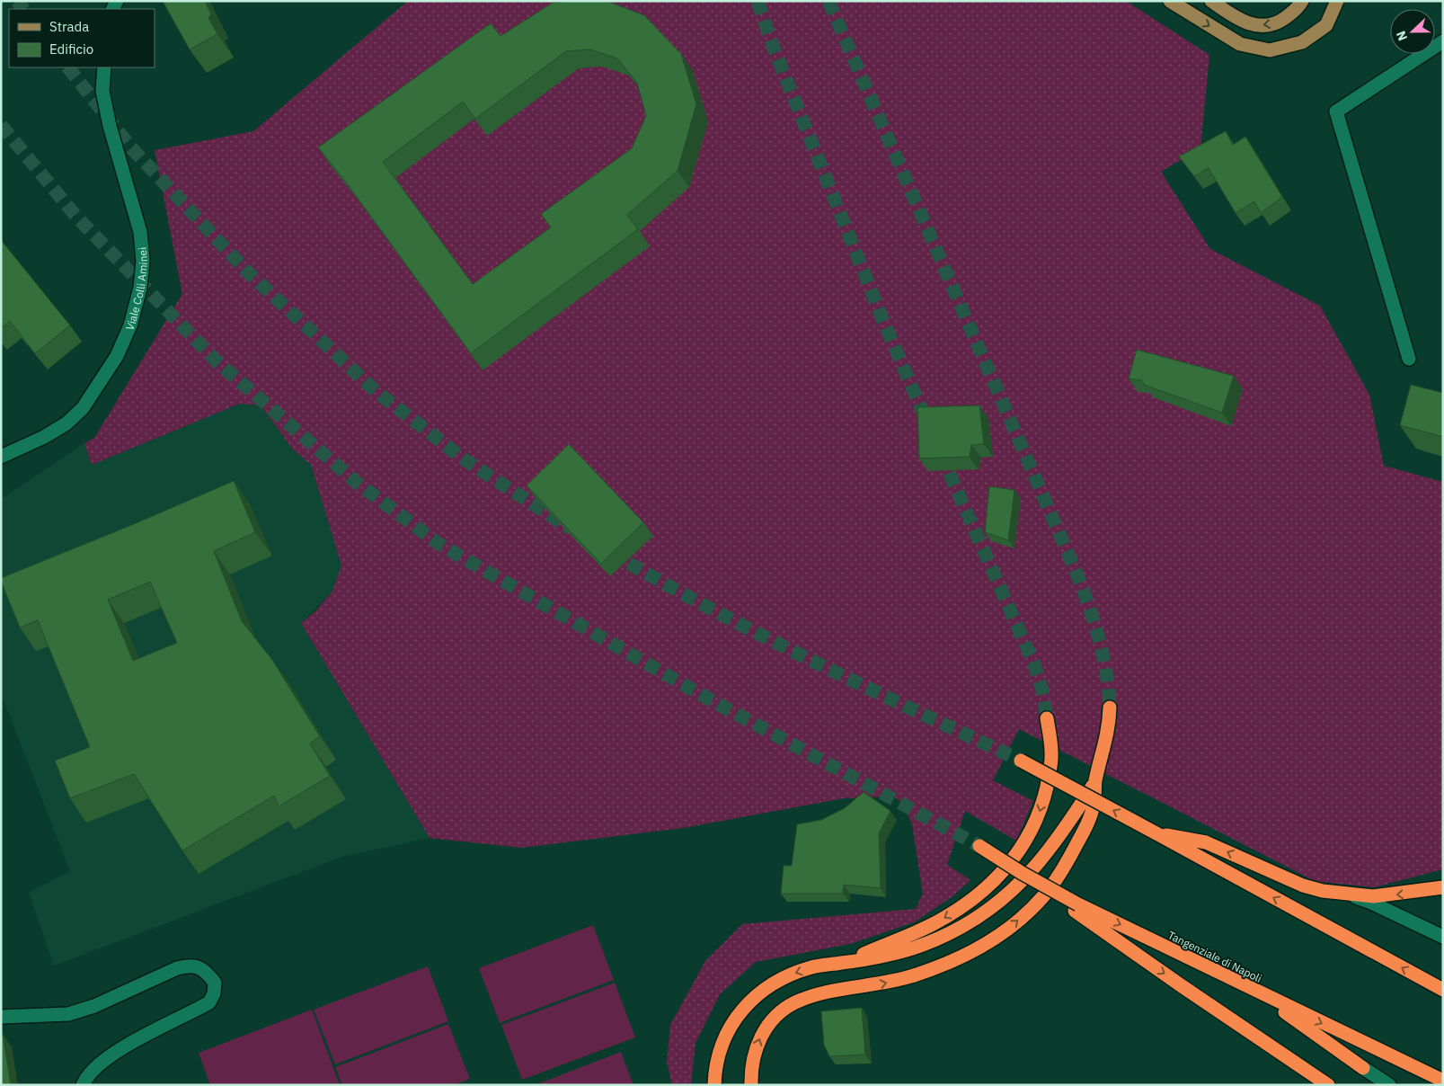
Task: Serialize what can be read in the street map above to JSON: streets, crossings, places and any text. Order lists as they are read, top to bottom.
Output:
{
  "streets": {
    "highway": ["Tangenziale di Napoli"],
    "street": ["Viale Colli Aminei"]
  },
  "legend": ["Strada", "Edificio"],
  "north": "left"
}
